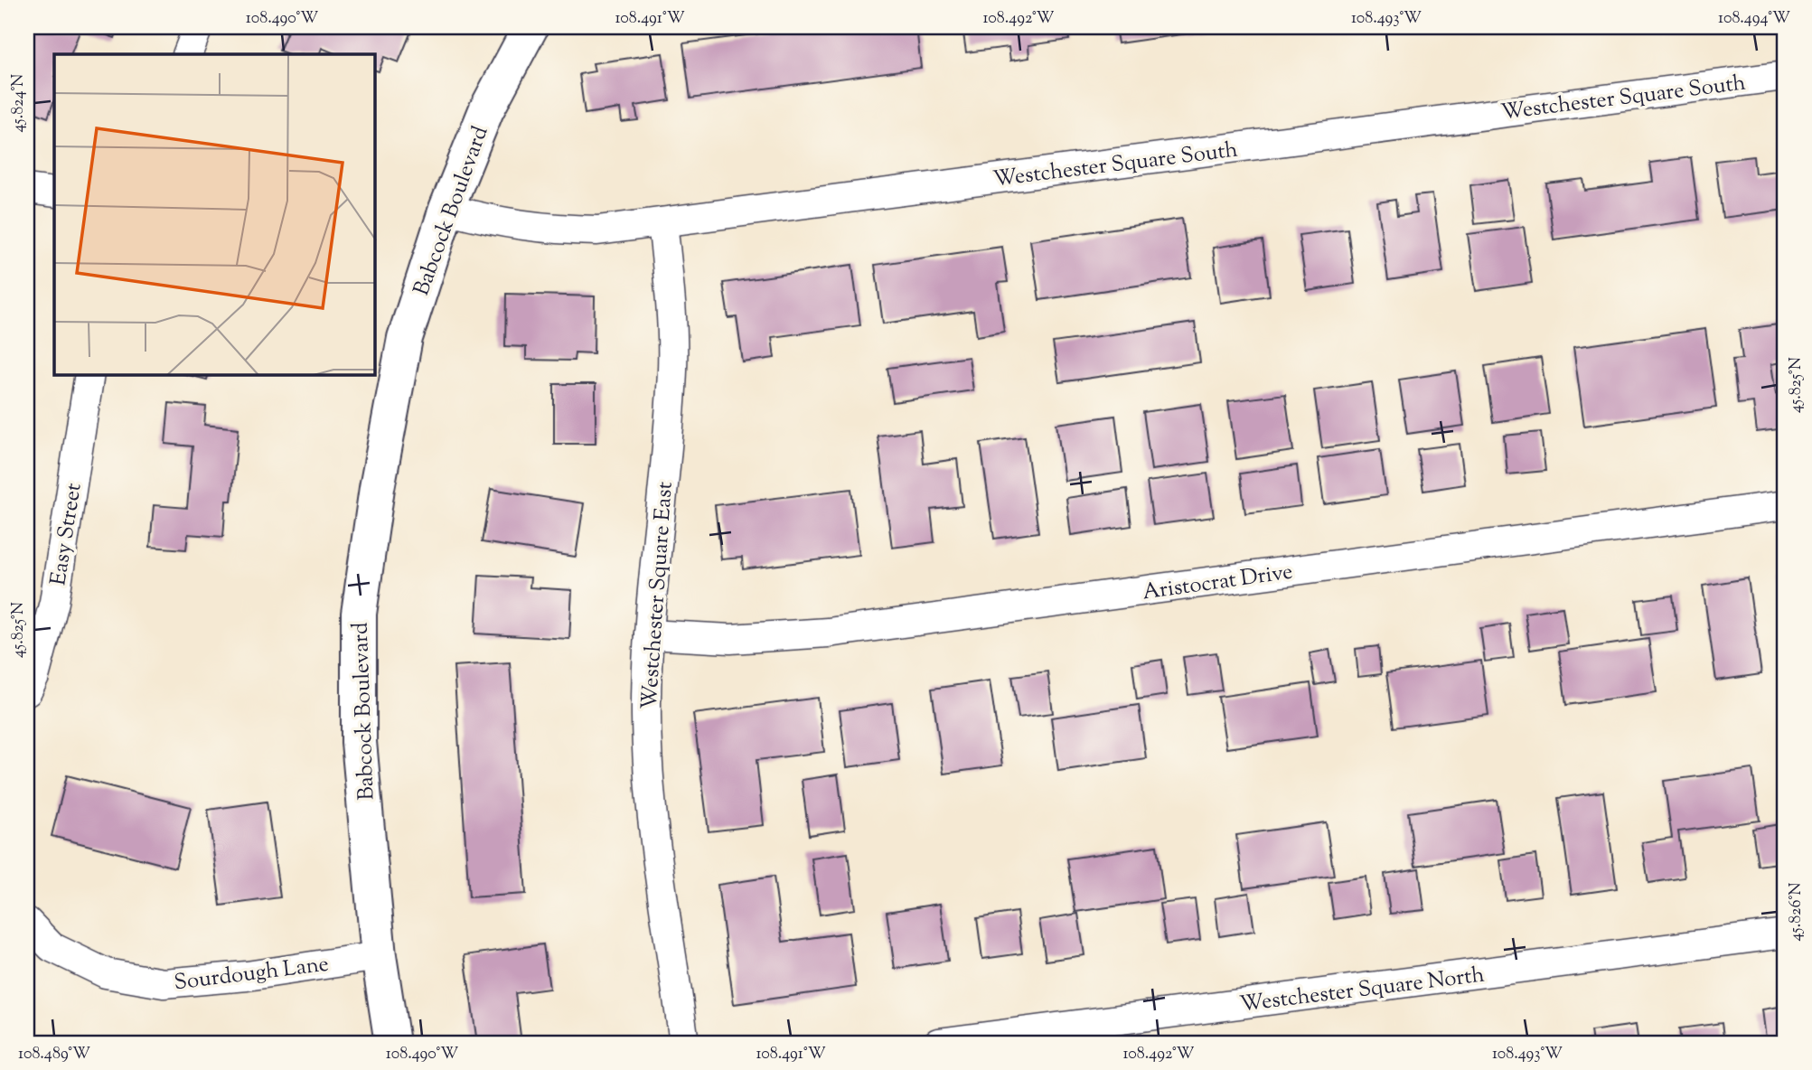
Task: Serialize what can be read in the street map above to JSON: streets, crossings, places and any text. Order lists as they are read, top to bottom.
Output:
{
  "streets": {
    "street": [
      "Westchester Square South",
      "Babcock Boulevard",
      "Easy Street",
      "Aristocrat Drive",
      "Westchester Square East",
      "Sourdough Lane",
      "Westchester Square North"
    ]
  },
  "crossings": [
    ["Westchester Square South", "Babcock Boulevard"],
    ["Westchester Square South", "Westchester Square East"],
    ["Babcock Boulevard", "Sourdough Lane"],
    ["Aristocrat Drive", "Westchester Square East"]
  ],
  "coordinates": [
    "108.490°W",
    "108.491°W",
    "108.492°W",
    "108.493°W",
    "108.494°W",
    "45.824°N",
    "45.825°N",
    "45.826°N",
    "108.489°W"
  ]
}
